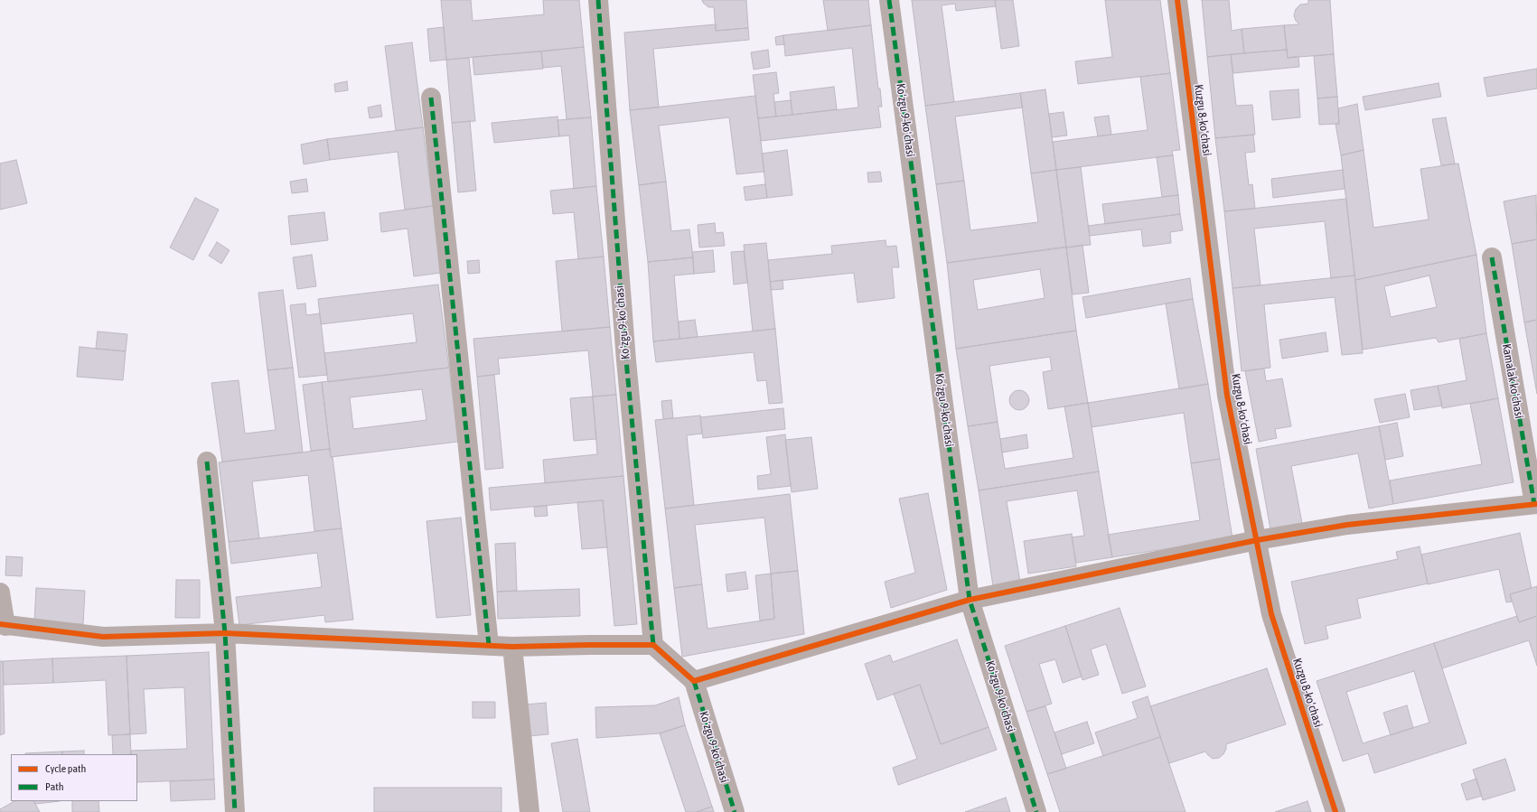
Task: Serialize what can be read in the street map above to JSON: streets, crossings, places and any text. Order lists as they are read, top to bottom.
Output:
{
  "streets": {
    "street": ["Koʻzgu 9-koʻchasi", "Kuzgu 8-koʻchasi", "Kamalak koʻchasi"]
  },
  "legend": ["Cycle path", "Path"]
}
